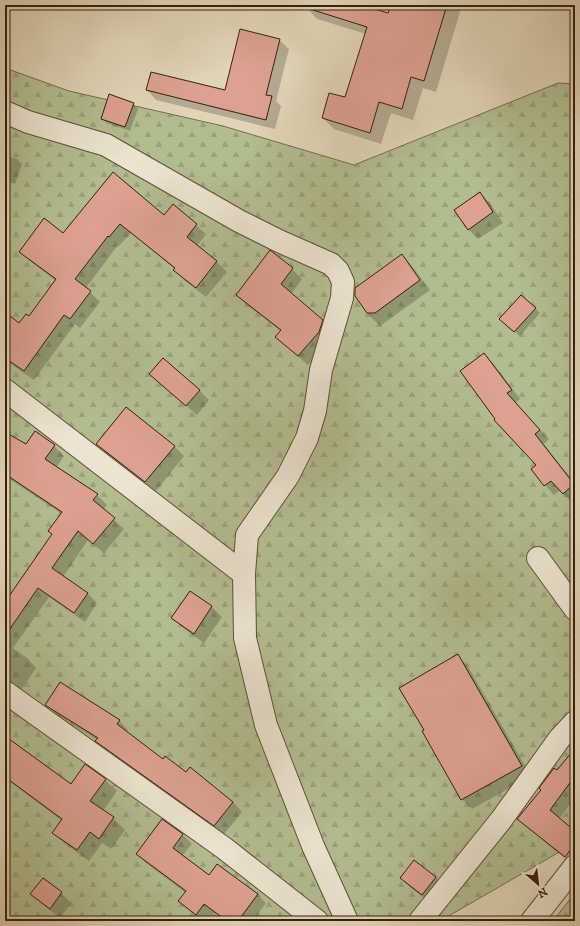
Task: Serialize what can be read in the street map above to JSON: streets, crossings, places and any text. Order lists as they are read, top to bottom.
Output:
{
  "north": "bottom right"
}
